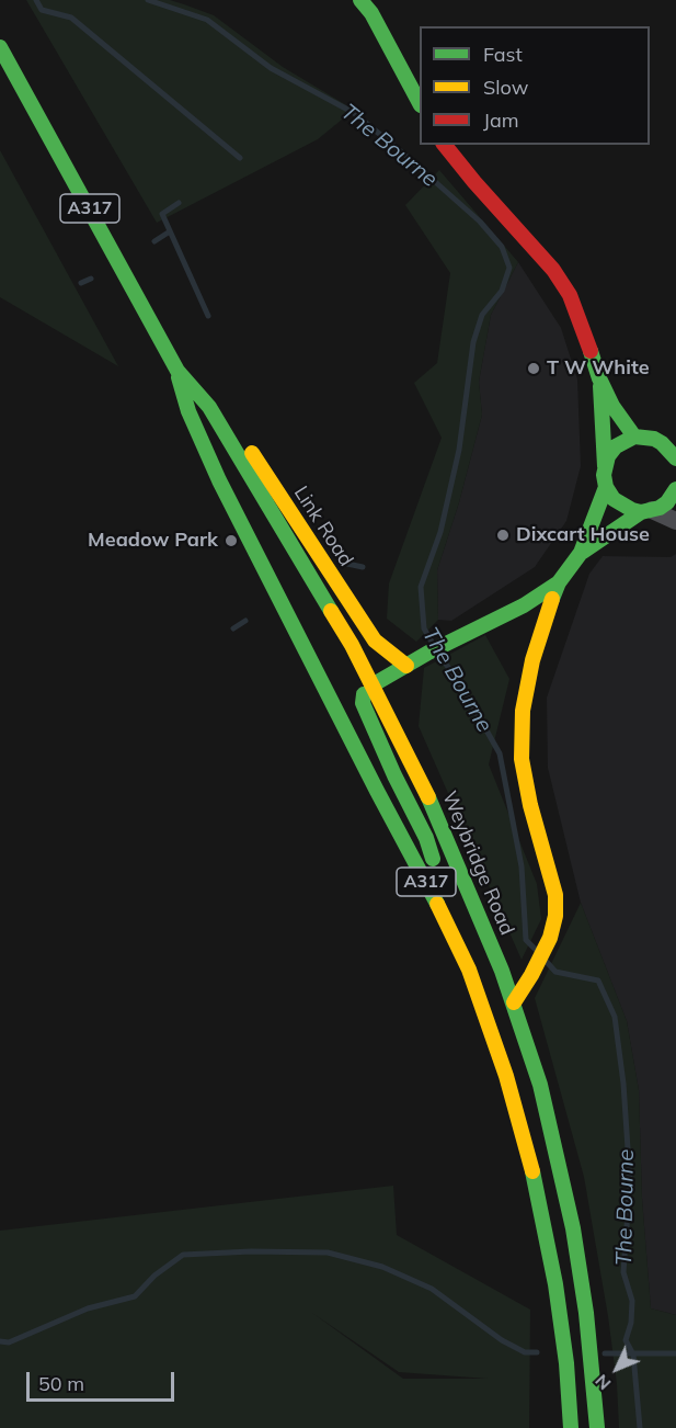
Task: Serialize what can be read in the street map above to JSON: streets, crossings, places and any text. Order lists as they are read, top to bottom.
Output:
{
  "streets": {
    "main road": ["A317", "Link Road", "Weybridge Road"]
  },
  "crossings": [
    ["Link Road", "Weybridge Road"]
  ],
  "water": ["The Bourne"],
  "places": ["T W White", "Dixcart House", "Meadow Park"],
  "legend": ["Fast", "Slow", "Jam"],
  "scale_bar": "50 m",
  "north": "bottom left"
}
